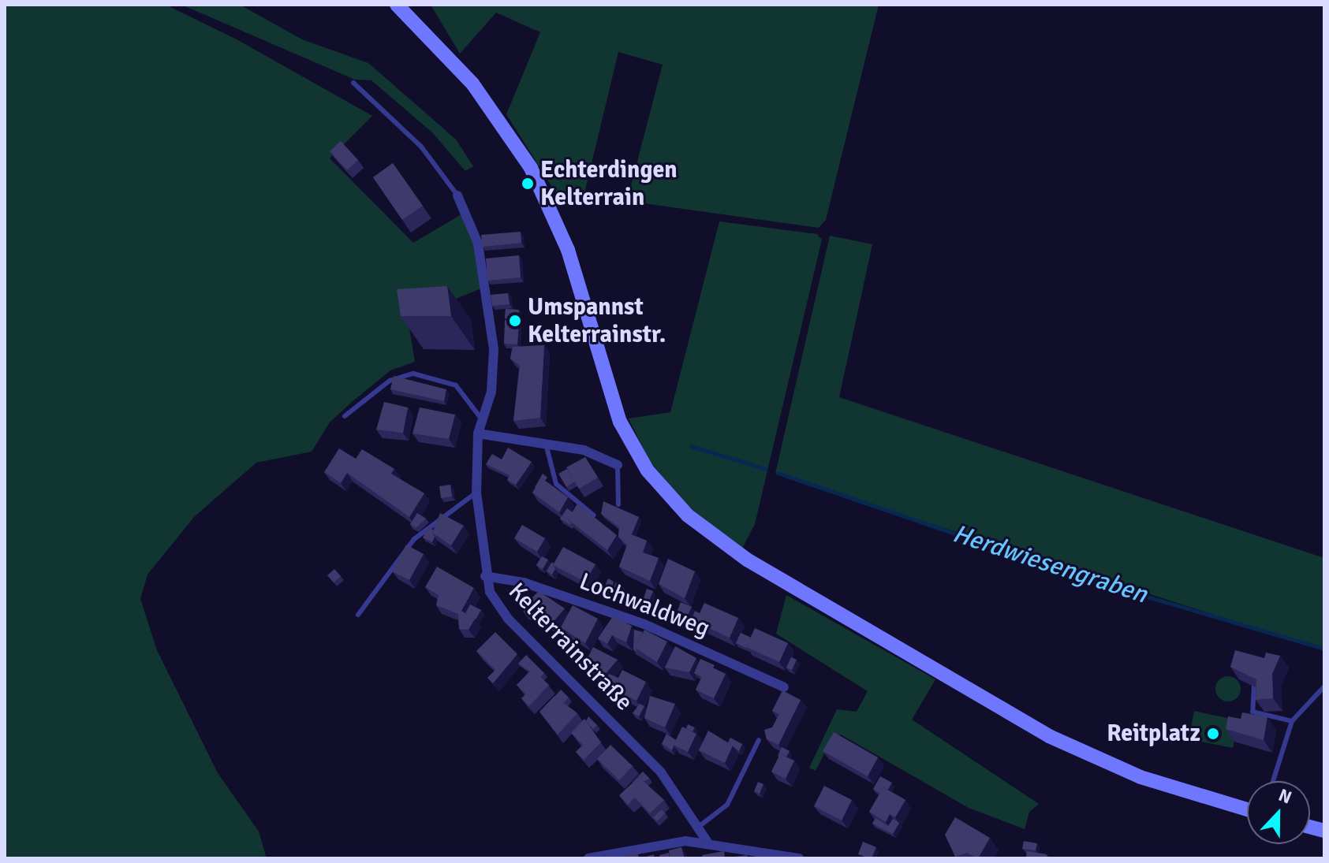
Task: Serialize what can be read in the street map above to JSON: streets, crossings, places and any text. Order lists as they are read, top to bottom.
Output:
{
  "streets": {
    "street": ["Lochwaldweg", "Kelterrainstraße"]
  },
  "crossings": [
    ["Lochwaldweg", "Kelterrainstraße"]
  ],
  "water": ["Herdwiesengraben"],
  "places": ["Echterdingen Kelterrain", "Umspannst Kelterrainstr.", "Reitplatz"],
  "north": "top"
}
